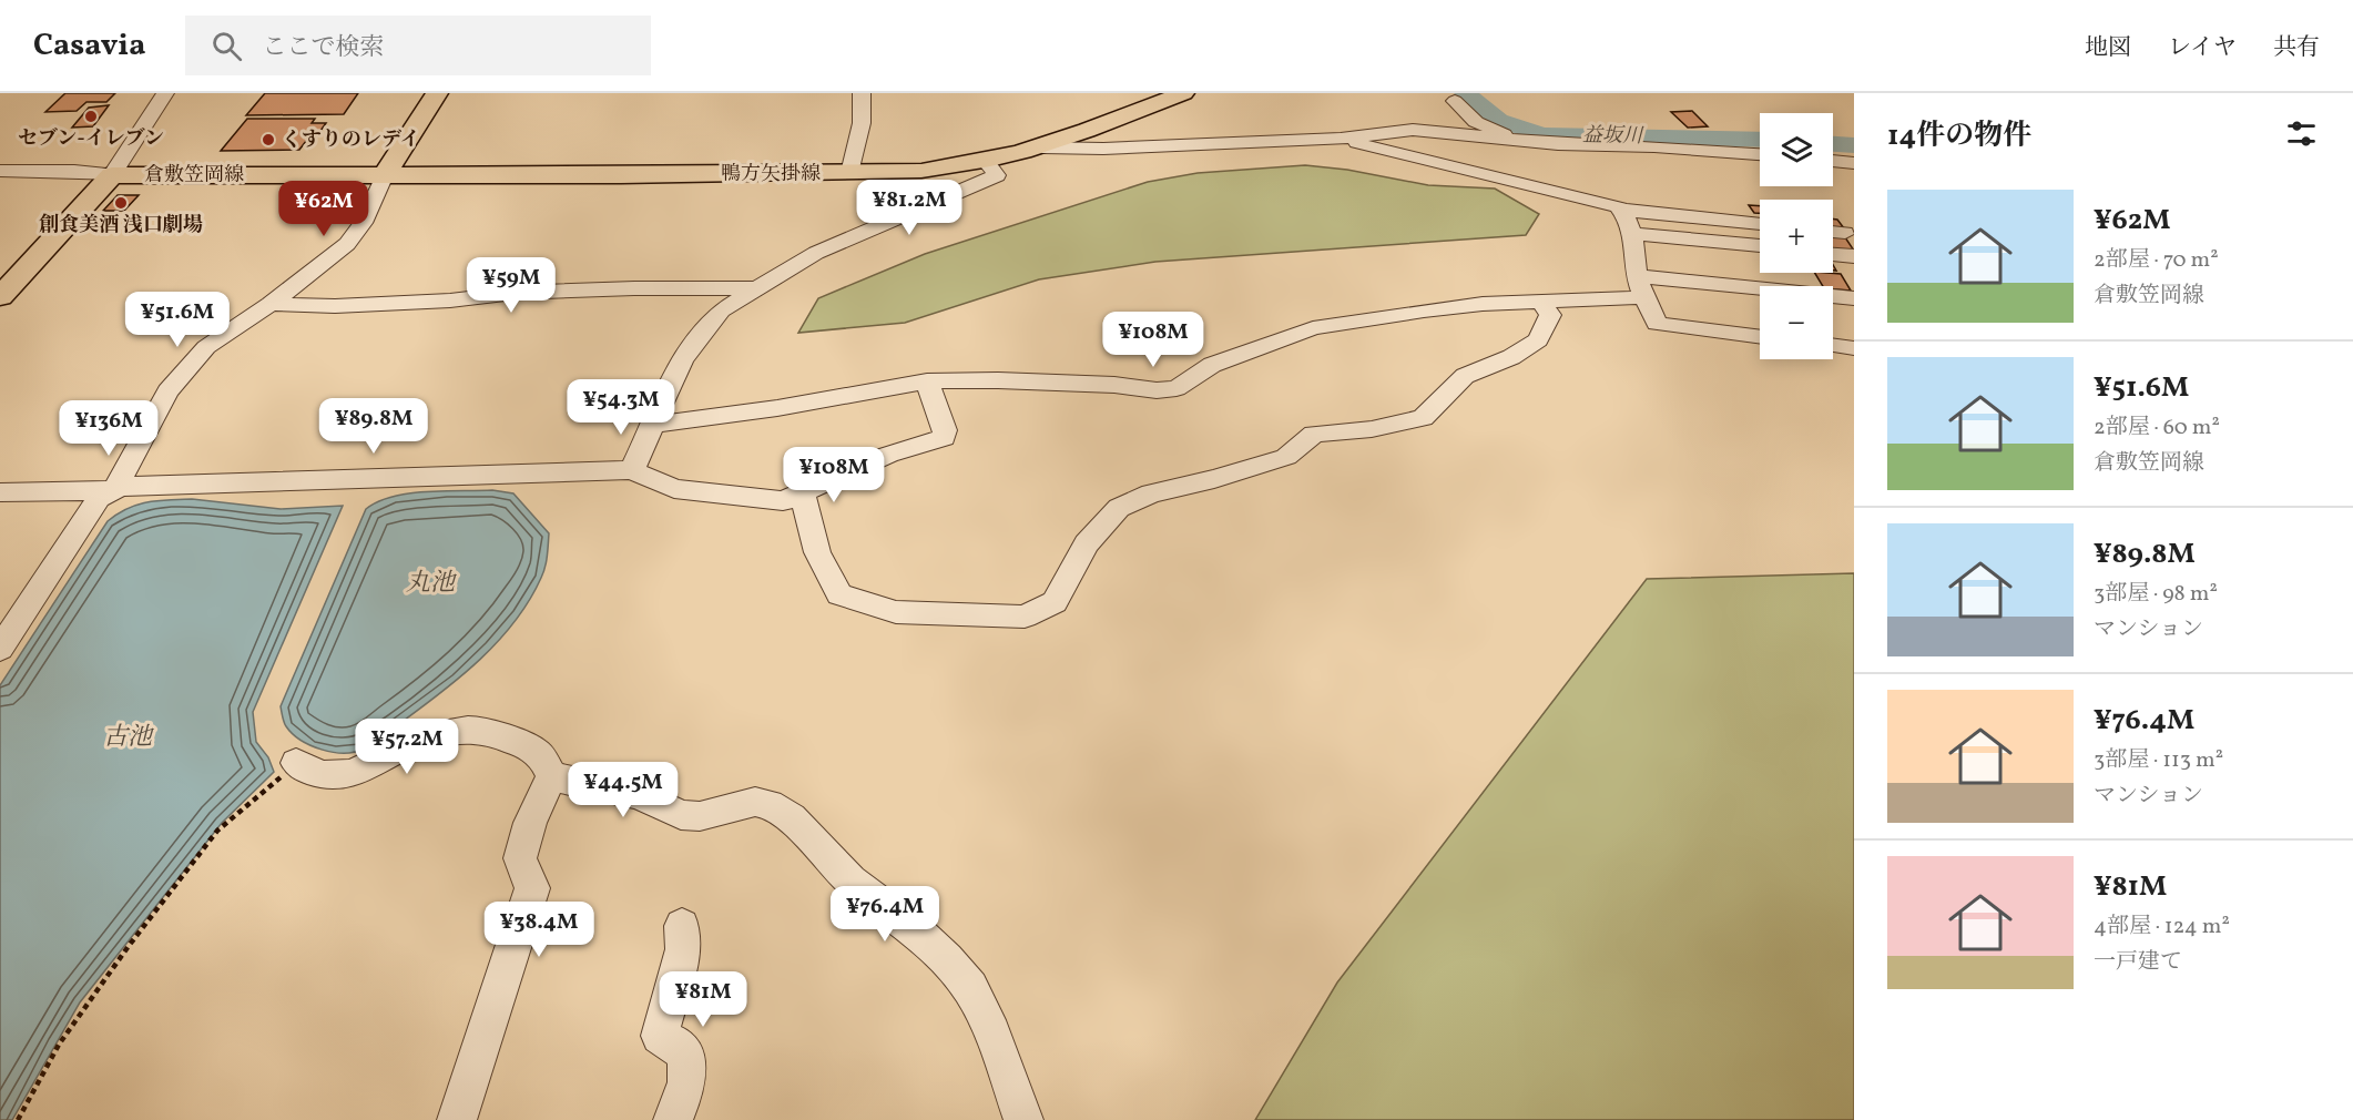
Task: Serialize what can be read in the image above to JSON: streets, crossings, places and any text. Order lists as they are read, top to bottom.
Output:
{
  "streets": {
    "main road": ["鴨方矢掛線", "倉敷笠岡線"]
  },
  "crossings": [
    ["鴨方矢掛線", "倉敷笠岡線"]
  ],
  "water": ["益坂川", "丸池", "古池"],
  "places": ["セブン-イレブン", "くすりのレデイ", "創食美酒 浅口劇場"],
  "page": {
    "header": "Casavia",
    "search": "ここで検索",
    "nav": ["地図", "レイヤ", "共有"],
    "heading": "14件の物件",
    "map_buttons": ["+", "−"],
    "list": [
      {
        "name": "¥62M",
        "note": "2部屋 · 70 m² · 倉敷笠岡線"
      },
      {
        "name": "¥51.6M",
        "note": "2部屋 · 60 m² · 倉敷笠岡線"
      },
      {
        "name": "¥89.8M",
        "note": "3部屋 · 98 m² · マンション"
      },
      {
        "name": "¥76.4M",
        "note": "3部屋 · 113 m² · マンション"
      },
      {
        "name": "¥81M",
        "note": "4部屋 · 124 m² · 一戸建て"
      }
    ],
    "price": [
      "¥81.2M",
      "¥62M",
      "¥59M",
      "¥51.6M",
      "¥108M",
      "¥54.3M",
      "¥89.8M",
      "¥136M",
      "¥108M",
      "¥57.2M",
      "¥44.5M",
      "¥76.4M",
      "¥38.4M",
      "¥81M"
    ]
  }
}
